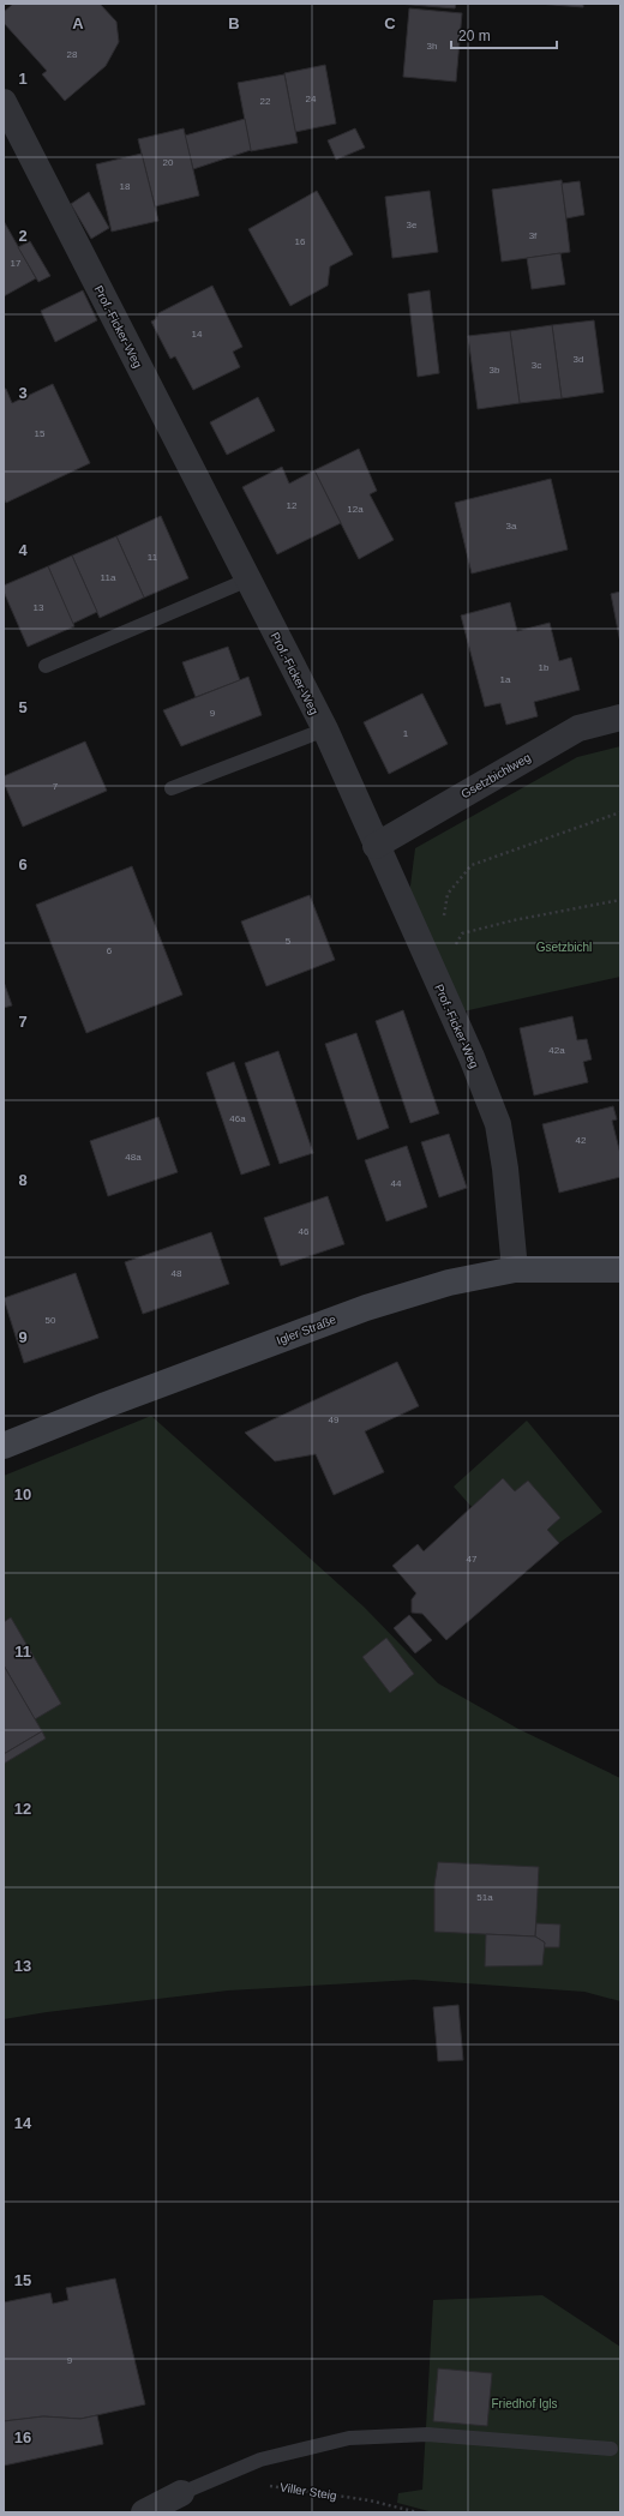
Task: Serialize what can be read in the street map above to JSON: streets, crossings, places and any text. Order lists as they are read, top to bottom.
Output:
{
  "streets": {
    "main road": ["Igler Straße"],
    "street": ["Prof.-Ficker-Weg", "Gsetzbichlweg"],
    "path": ["Viller Steig"]
  },
  "crossings": [
    ["Prof.-Ficker-Weg", "Gsetzbichlweg"],
    ["Prof.-Ficker-Weg", "Igler Straße"]
  ],
  "parks": ["Gsetzbichl", "Friedhof Igls"],
  "house_numbers": [
    "3h",
    "28",
    "24",
    "22",
    "20",
    "18",
    "3e",
    "3f",
    "16",
    "17",
    "14",
    "3d",
    "3c",
    "3b",
    "15",
    "12",
    "12a",
    "3a",
    "11",
    "11a",
    "13",
    "1b",
    "1a",
    "9",
    "1",
    "7",
    "5",
    "6",
    "42a",
    "46a",
    "42",
    "48a",
    "44",
    "46",
    "48",
    "50",
    "49",
    "47",
    "51a",
    "9"
  ],
  "scale_bar": "20 m",
  "grid": {
    "columns": ["A", "B", "C"],
    "rows": [
      "1",
      "2",
      "3",
      "4",
      "5",
      "6",
      "7",
      "8",
      "9",
      "10",
      "11",
      "12",
      "13",
      "14",
      "15",
      "16"
    ]
  }
}
